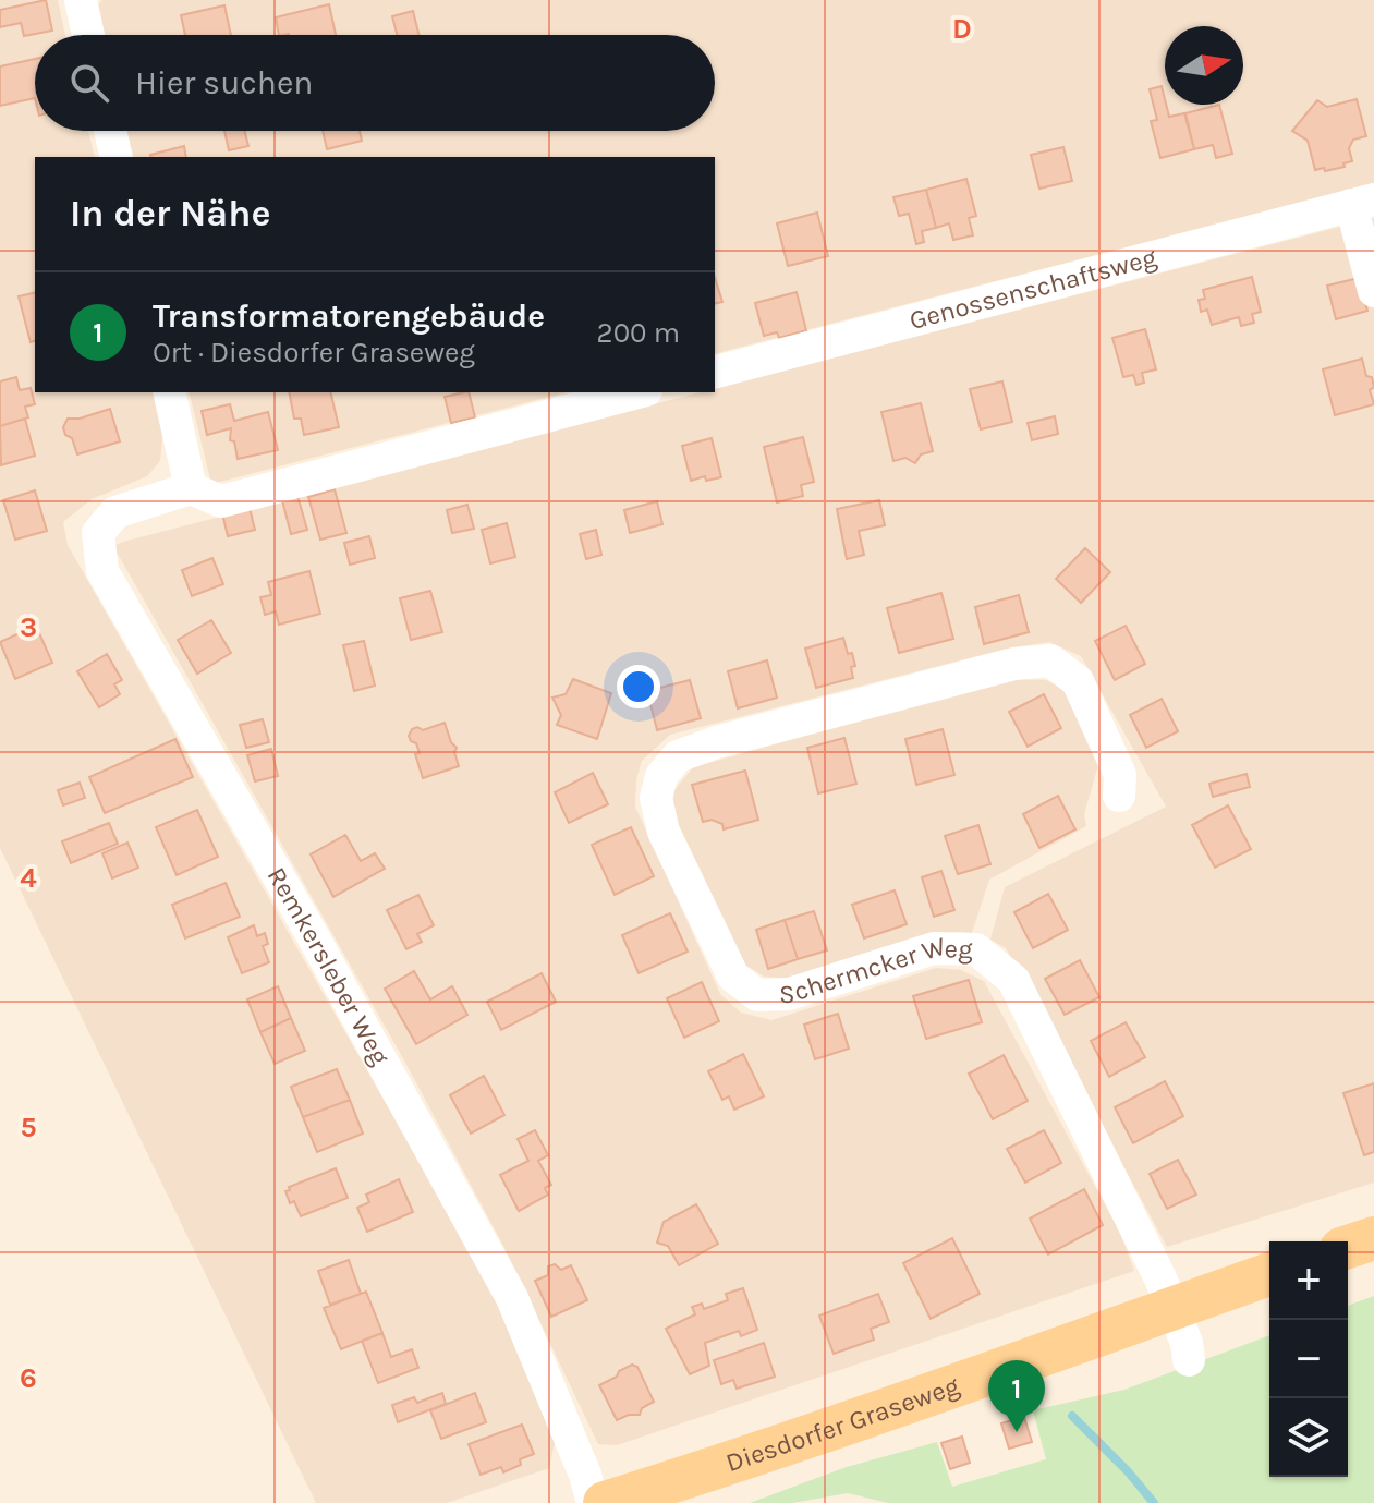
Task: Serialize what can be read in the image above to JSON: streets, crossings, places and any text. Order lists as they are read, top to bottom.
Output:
{
  "streets": {
    "main road": ["Diesdorfer Graseweg"],
    "street": ["Genossenschaftsweg", "Remkersleber Weg", "Schermcker Weg"]
  },
  "crossings": [
    ["Schermcker Weg", "Diesdorfer Graseweg"]
  ],
  "north": "right",
  "page": {
    "search": "Hier suchen",
    "heading": "In der Nähe",
    "list": [
      {
        "mark": "1",
        "name": "Transformatorengebäude",
        "note": "Ort · Diesdorfer Graseweg",
        "value": "200 m"
      }
    ],
    "map_buttons": ["+", "−"],
    "pins": "1"
  },
  "grid": {
    "columns": ["D"],
    "rows": [
      "3",
      "4",
      "5",
      "6"
    ]
  }
}
